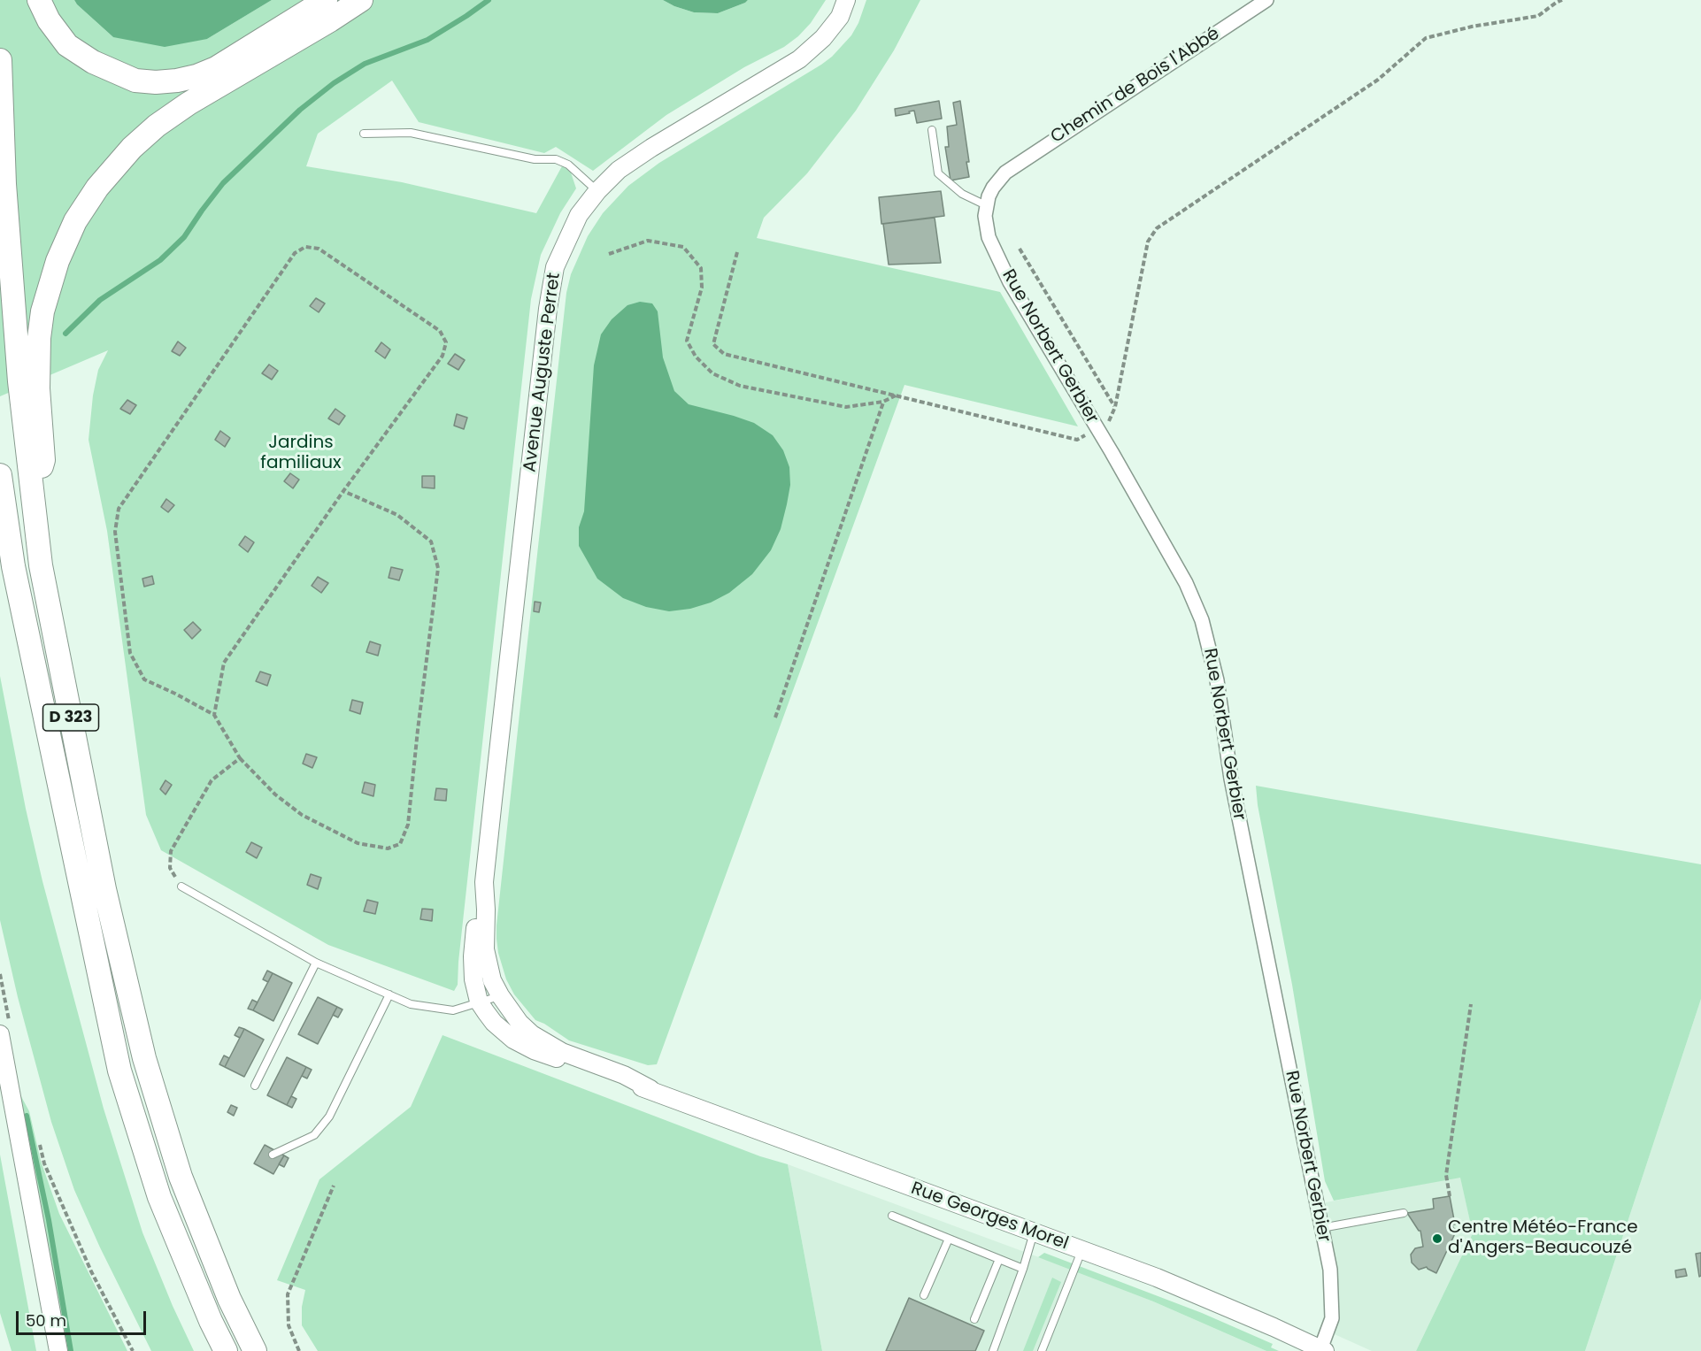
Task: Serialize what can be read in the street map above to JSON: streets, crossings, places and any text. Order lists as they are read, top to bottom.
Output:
{
  "streets": {
    "highway": ["D 323"],
    "street": [
      "Chemin de Bois l'Abbé",
      "Rue Norbert Gerbier",
      "Avenue Auguste Perret",
      "Rue Georges Morel"
    ]
  },
  "crossings": [
    ["Chemin de Bois l'Abbé", "Rue Norbert Gerbier"],
    ["Rue Norbert Gerbier", "Rue Georges Morel"],
    ["Avenue Auguste Perret", "Rue Georges Morel"]
  ],
  "parks": ["Jardins familiaux"],
  "places": ["Centre Météo-France d'Angers-Beaucouzé"],
  "scale_bar": "50 m"
}
